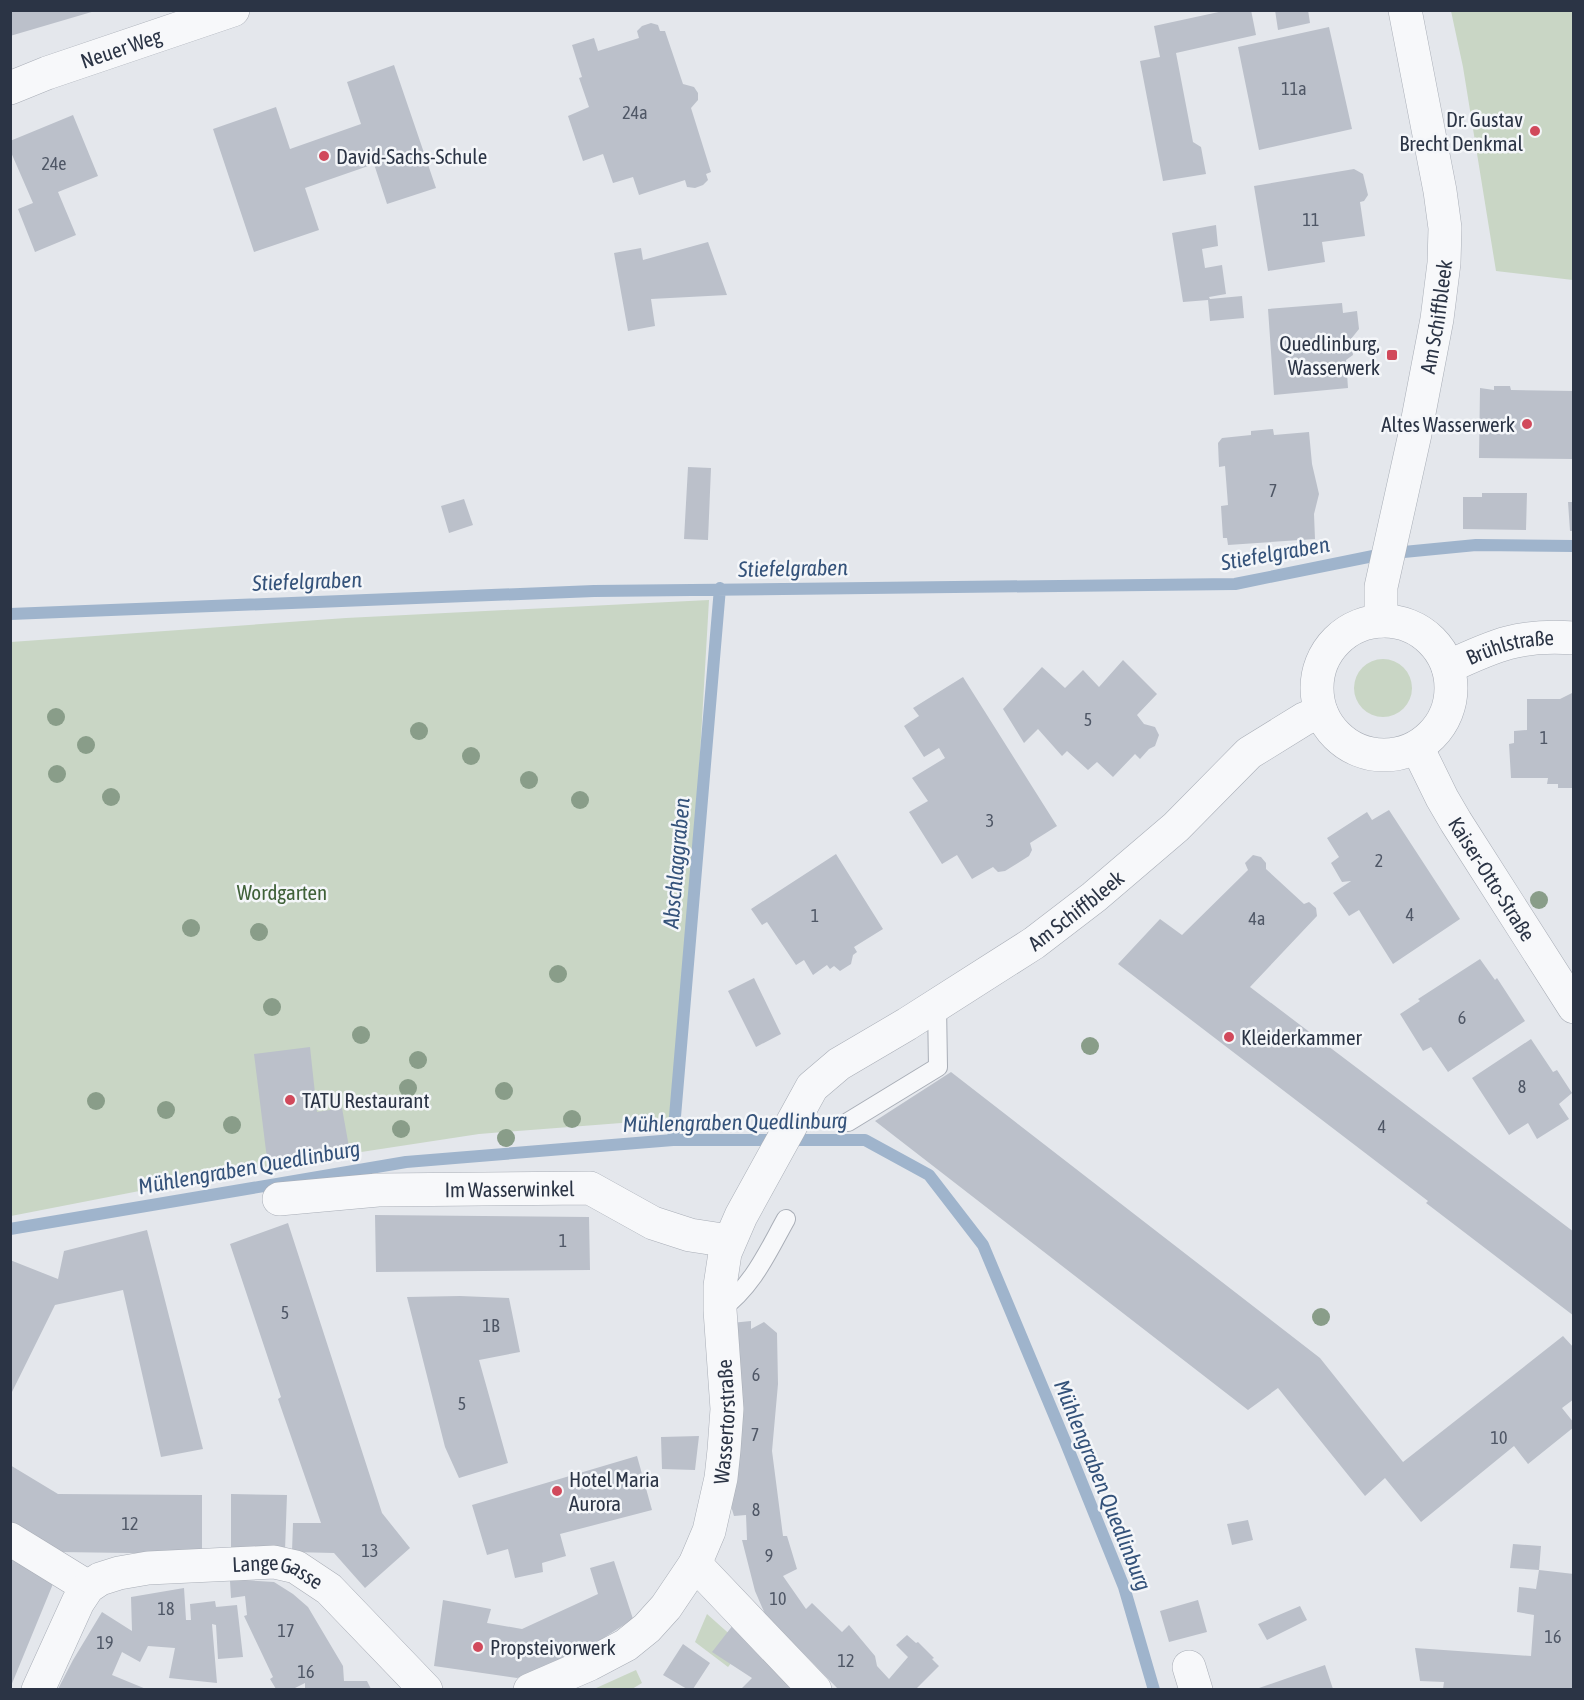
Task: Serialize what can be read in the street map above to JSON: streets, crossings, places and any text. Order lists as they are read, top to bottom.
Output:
{
  "streets": {
    "street": [
      "Neuer Weg",
      "Am Schiffbleek",
      "Brühlstraße",
      "Kaiser-Otto-Straße",
      "Im Wasserwinkel",
      "Wassertorstraße",
      "Lange Gasse"
    ]
  },
  "crossings": [
    ["Am Schiffbleek", "Brühlstraße"],
    ["Am Schiffbleek", "Kaiser-Otto-Straße"],
    ["Am Schiffbleek", "Wassertorstraße"],
    ["Brühlstraße", "Kaiser-Otto-Straße"],
    ["Im Wasserwinkel", "Wassertorstraße"]
  ],
  "water": ["Stiefelgraben", "Abschlaggraben", "Mühlengraben Quedlinburg"],
  "parks": ["Wordgarten"],
  "places": {
    "other": [
      "Dr. Gustav Brecht Denkmal",
      "David-Sachs-Schule",
      "Altes Wasserwerk",
      "Kleiderkammer",
      "TATU Restaurant",
      "Hotel Maria Aurora",
      "Propsteivorwerk"
    ],
    "transit": ["Quedlinburg, Wasserwerk"]
  },
  "house_numbers": [
    "11a",
    "24a",
    "24e",
    "11",
    "7",
    "5",
    "1",
    "3",
    "2",
    "4",
    "1",
    "4a",
    "6",
    "8",
    "4",
    "1",
    "5",
    "1B",
    "6",
    "5",
    "7",
    "10",
    "8",
    "12",
    "13",
    "9",
    "10",
    "18",
    "17",
    "16",
    "19",
    "12",
    "16"
  ]
}
